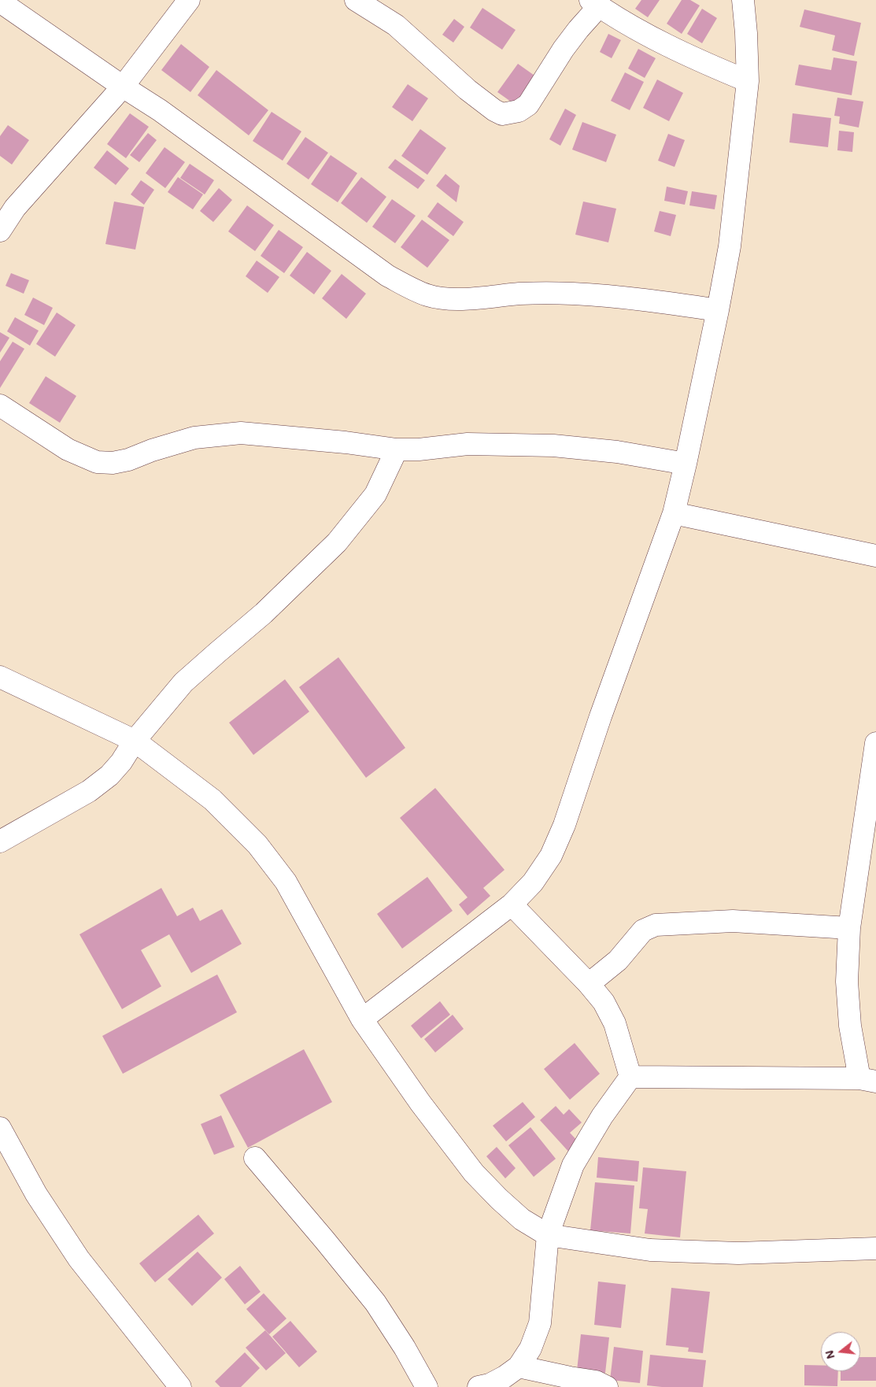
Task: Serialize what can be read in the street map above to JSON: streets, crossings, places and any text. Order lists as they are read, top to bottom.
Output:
{
  "north": "left"
}
